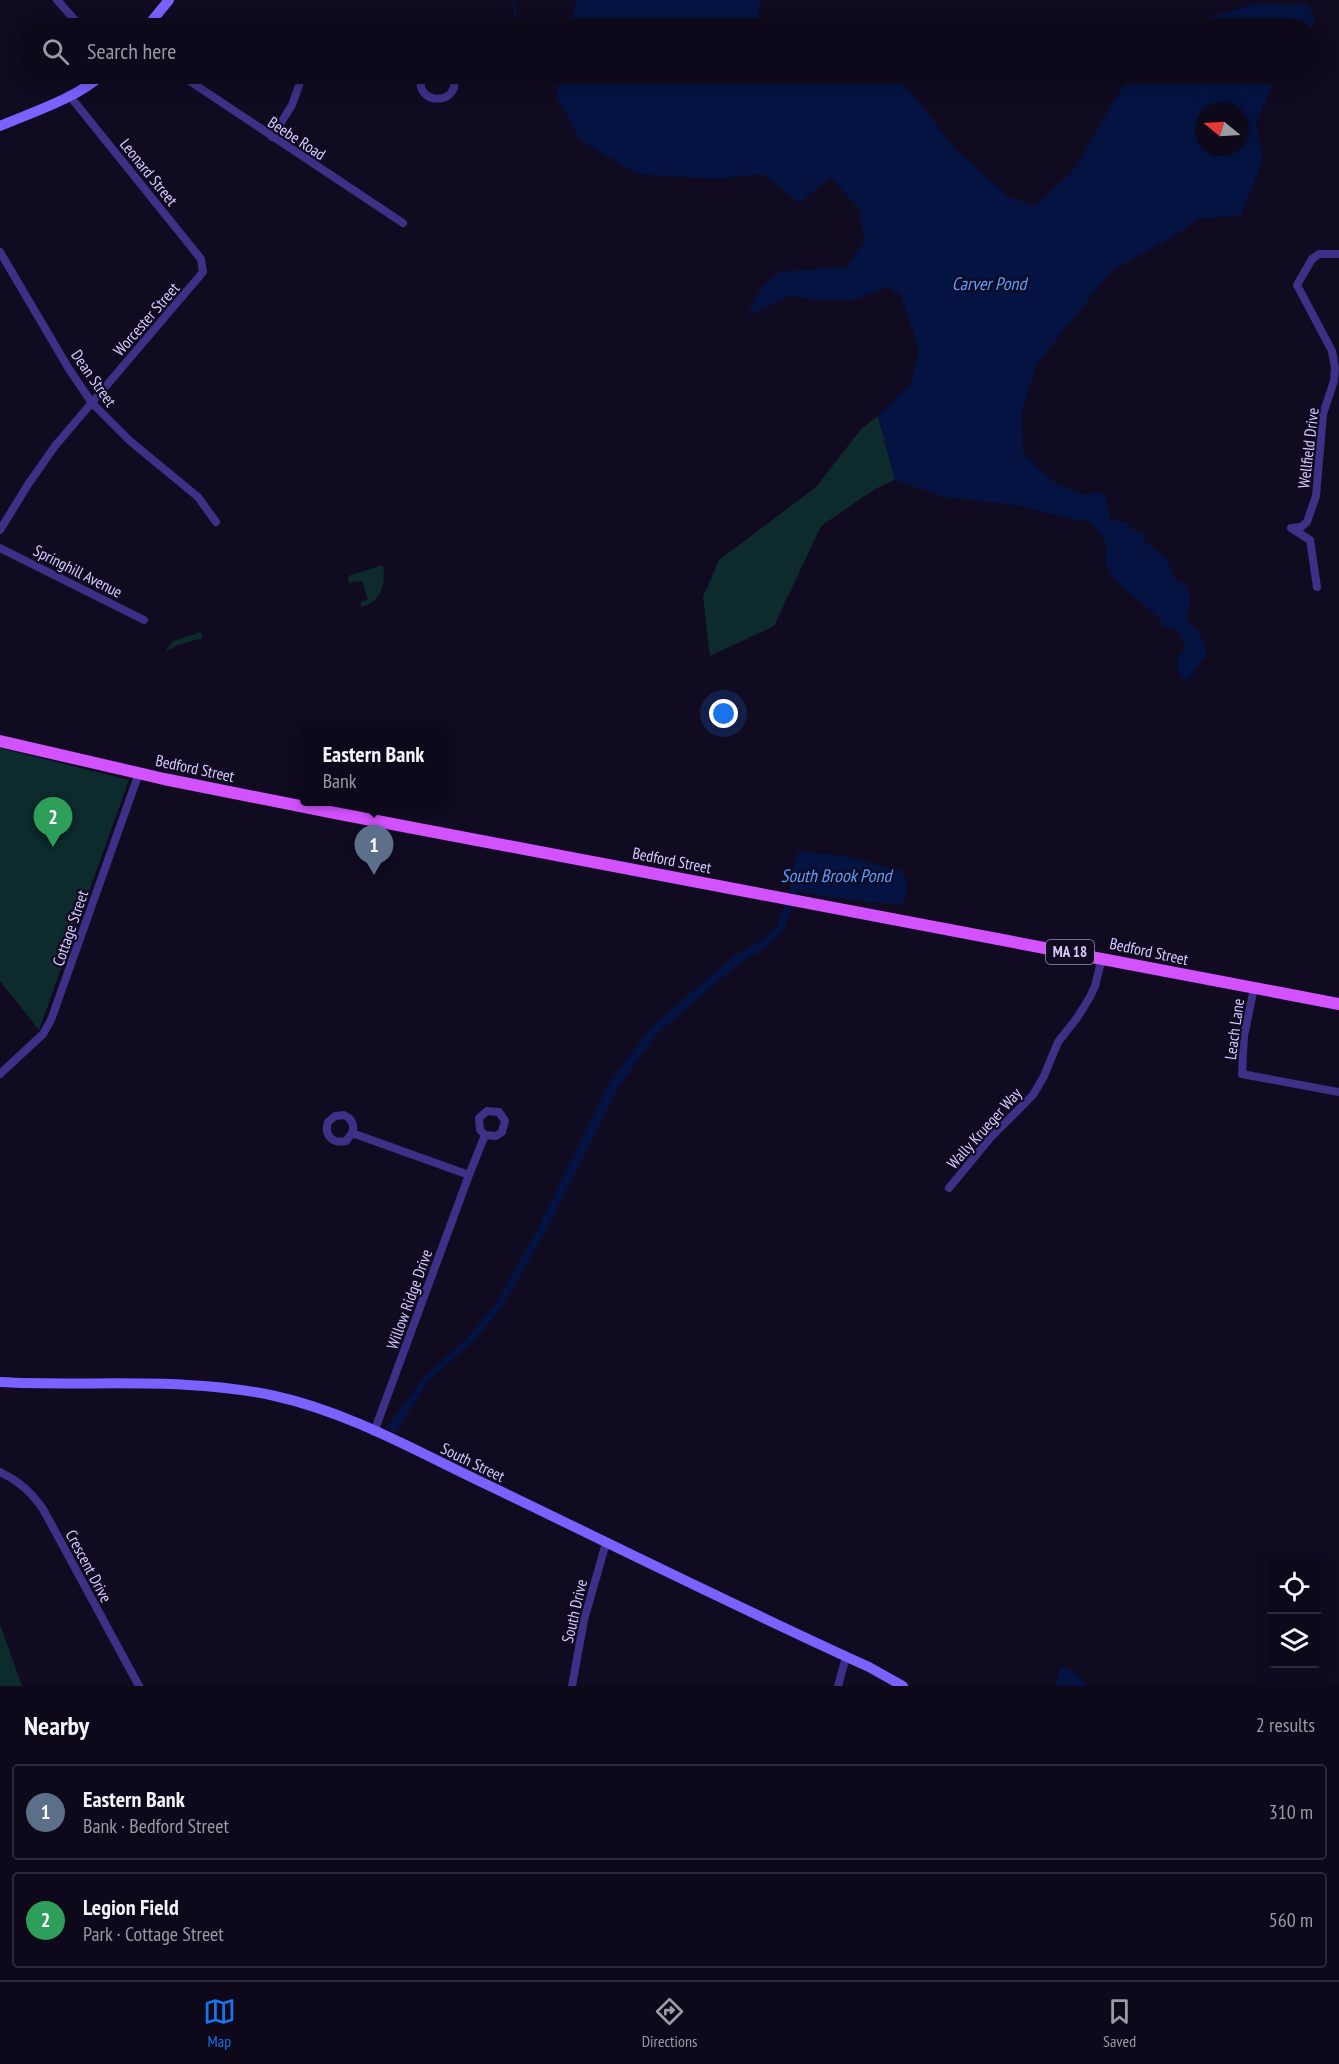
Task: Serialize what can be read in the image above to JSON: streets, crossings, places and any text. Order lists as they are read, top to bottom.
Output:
{
  "streets": {
    "main road": ["Bedford Street", "MA 18"],
    "street": [
      "Beebe Road",
      "Leonard Street",
      "Worcester Street",
      "Dean Street",
      "Wellfield Drive",
      "Springhill Avenue",
      "Cottage Street",
      "Leach Lane",
      "Wally Krueger Way",
      "Willow Ridge Drive",
      "South Street",
      "Crescent Drive",
      "South Drive"
    ]
  },
  "crossings": [
    ["Leonard Street", "Worcester Street"],
    ["Worcester Street", "Dean Street"],
    ["Bedford Street", "Cottage Street"],
    ["Bedford Street", "Leach Lane"],
    ["Bedford Street", "Wally Krueger Way"],
    ["Willow Ridge Drive", "South Street"],
    ["South Street", "South Drive"]
  ],
  "water": ["Carver Pond", "South Brook Pond"],
  "north": "left",
  "page": {
    "search": "Search here",
    "popup": ["Eastern Bank", "Bank"],
    "pins": ["2", "1"],
    "heading": ["Nearby", "2 results"],
    "list": [
      {
        "mark": "1",
        "name": "Eastern Bank",
        "note": "Bank · Bedford Street",
        "value": "310 m"
      },
      {
        "mark": "2",
        "name": "Legion Field",
        "note": "Park · Cottage Street",
        "value": "560 m"
      }
    ],
    "nav": ["Map", "Directions", "Saved"]
  }
}
